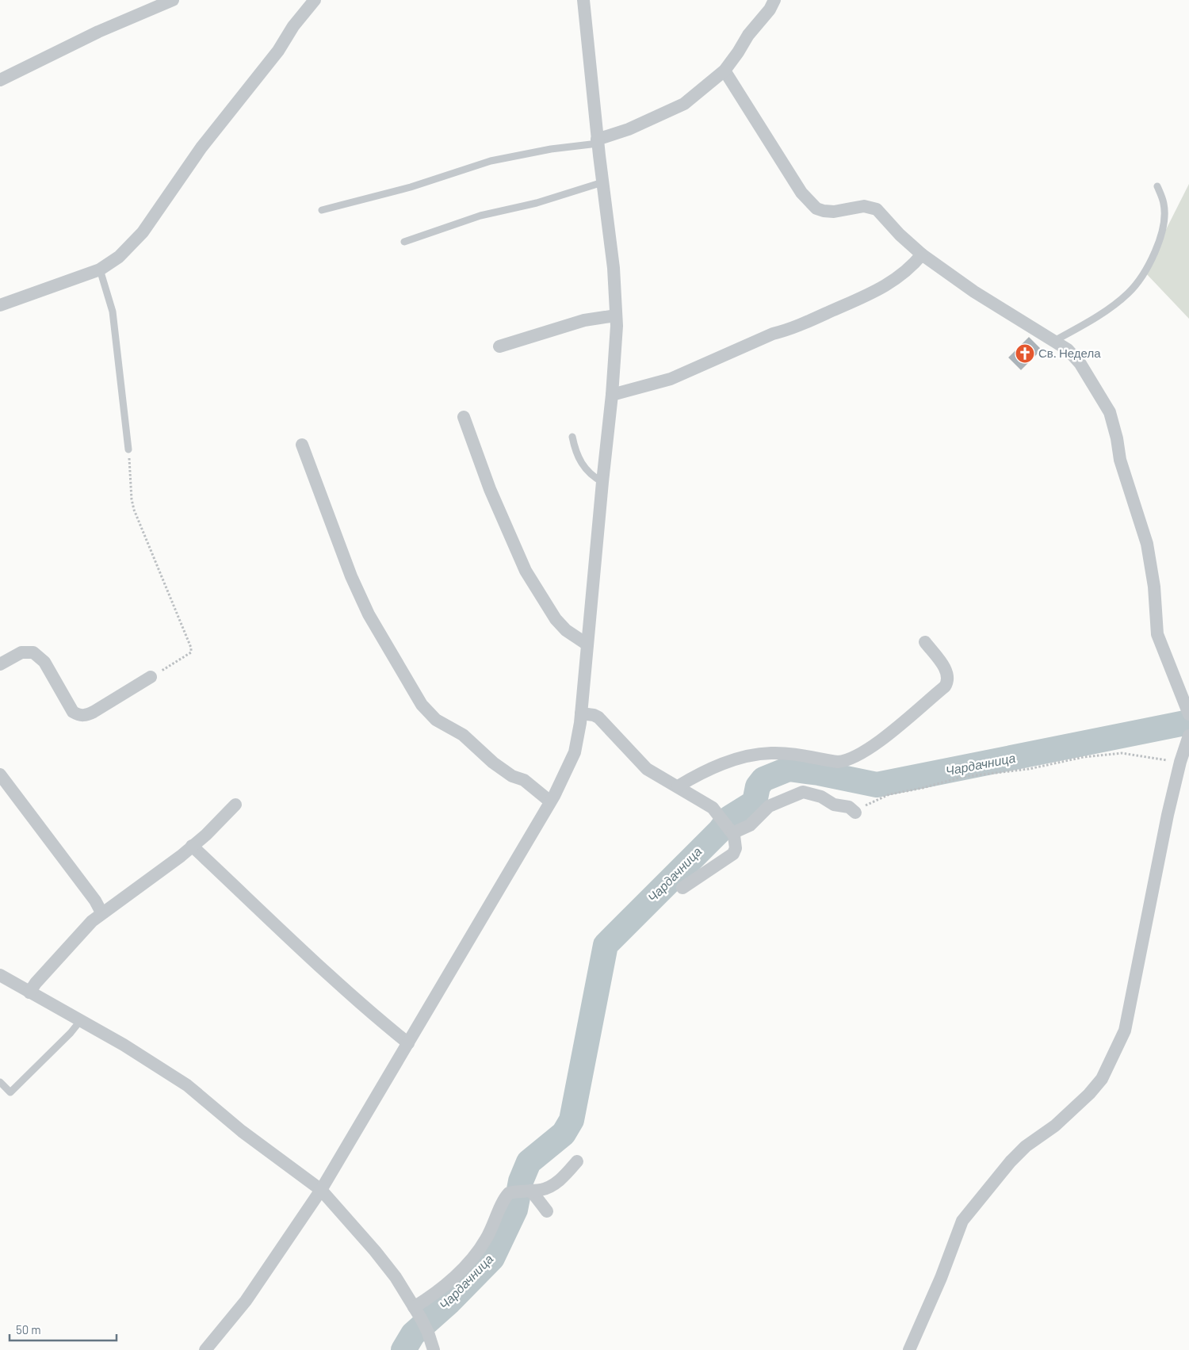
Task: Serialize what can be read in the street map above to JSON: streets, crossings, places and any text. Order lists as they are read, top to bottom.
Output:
{
  "water": ["Чардачница"],
  "places": {
    "church": ["Св. Недела"]
  },
  "scale_bar": "50 m"
}
